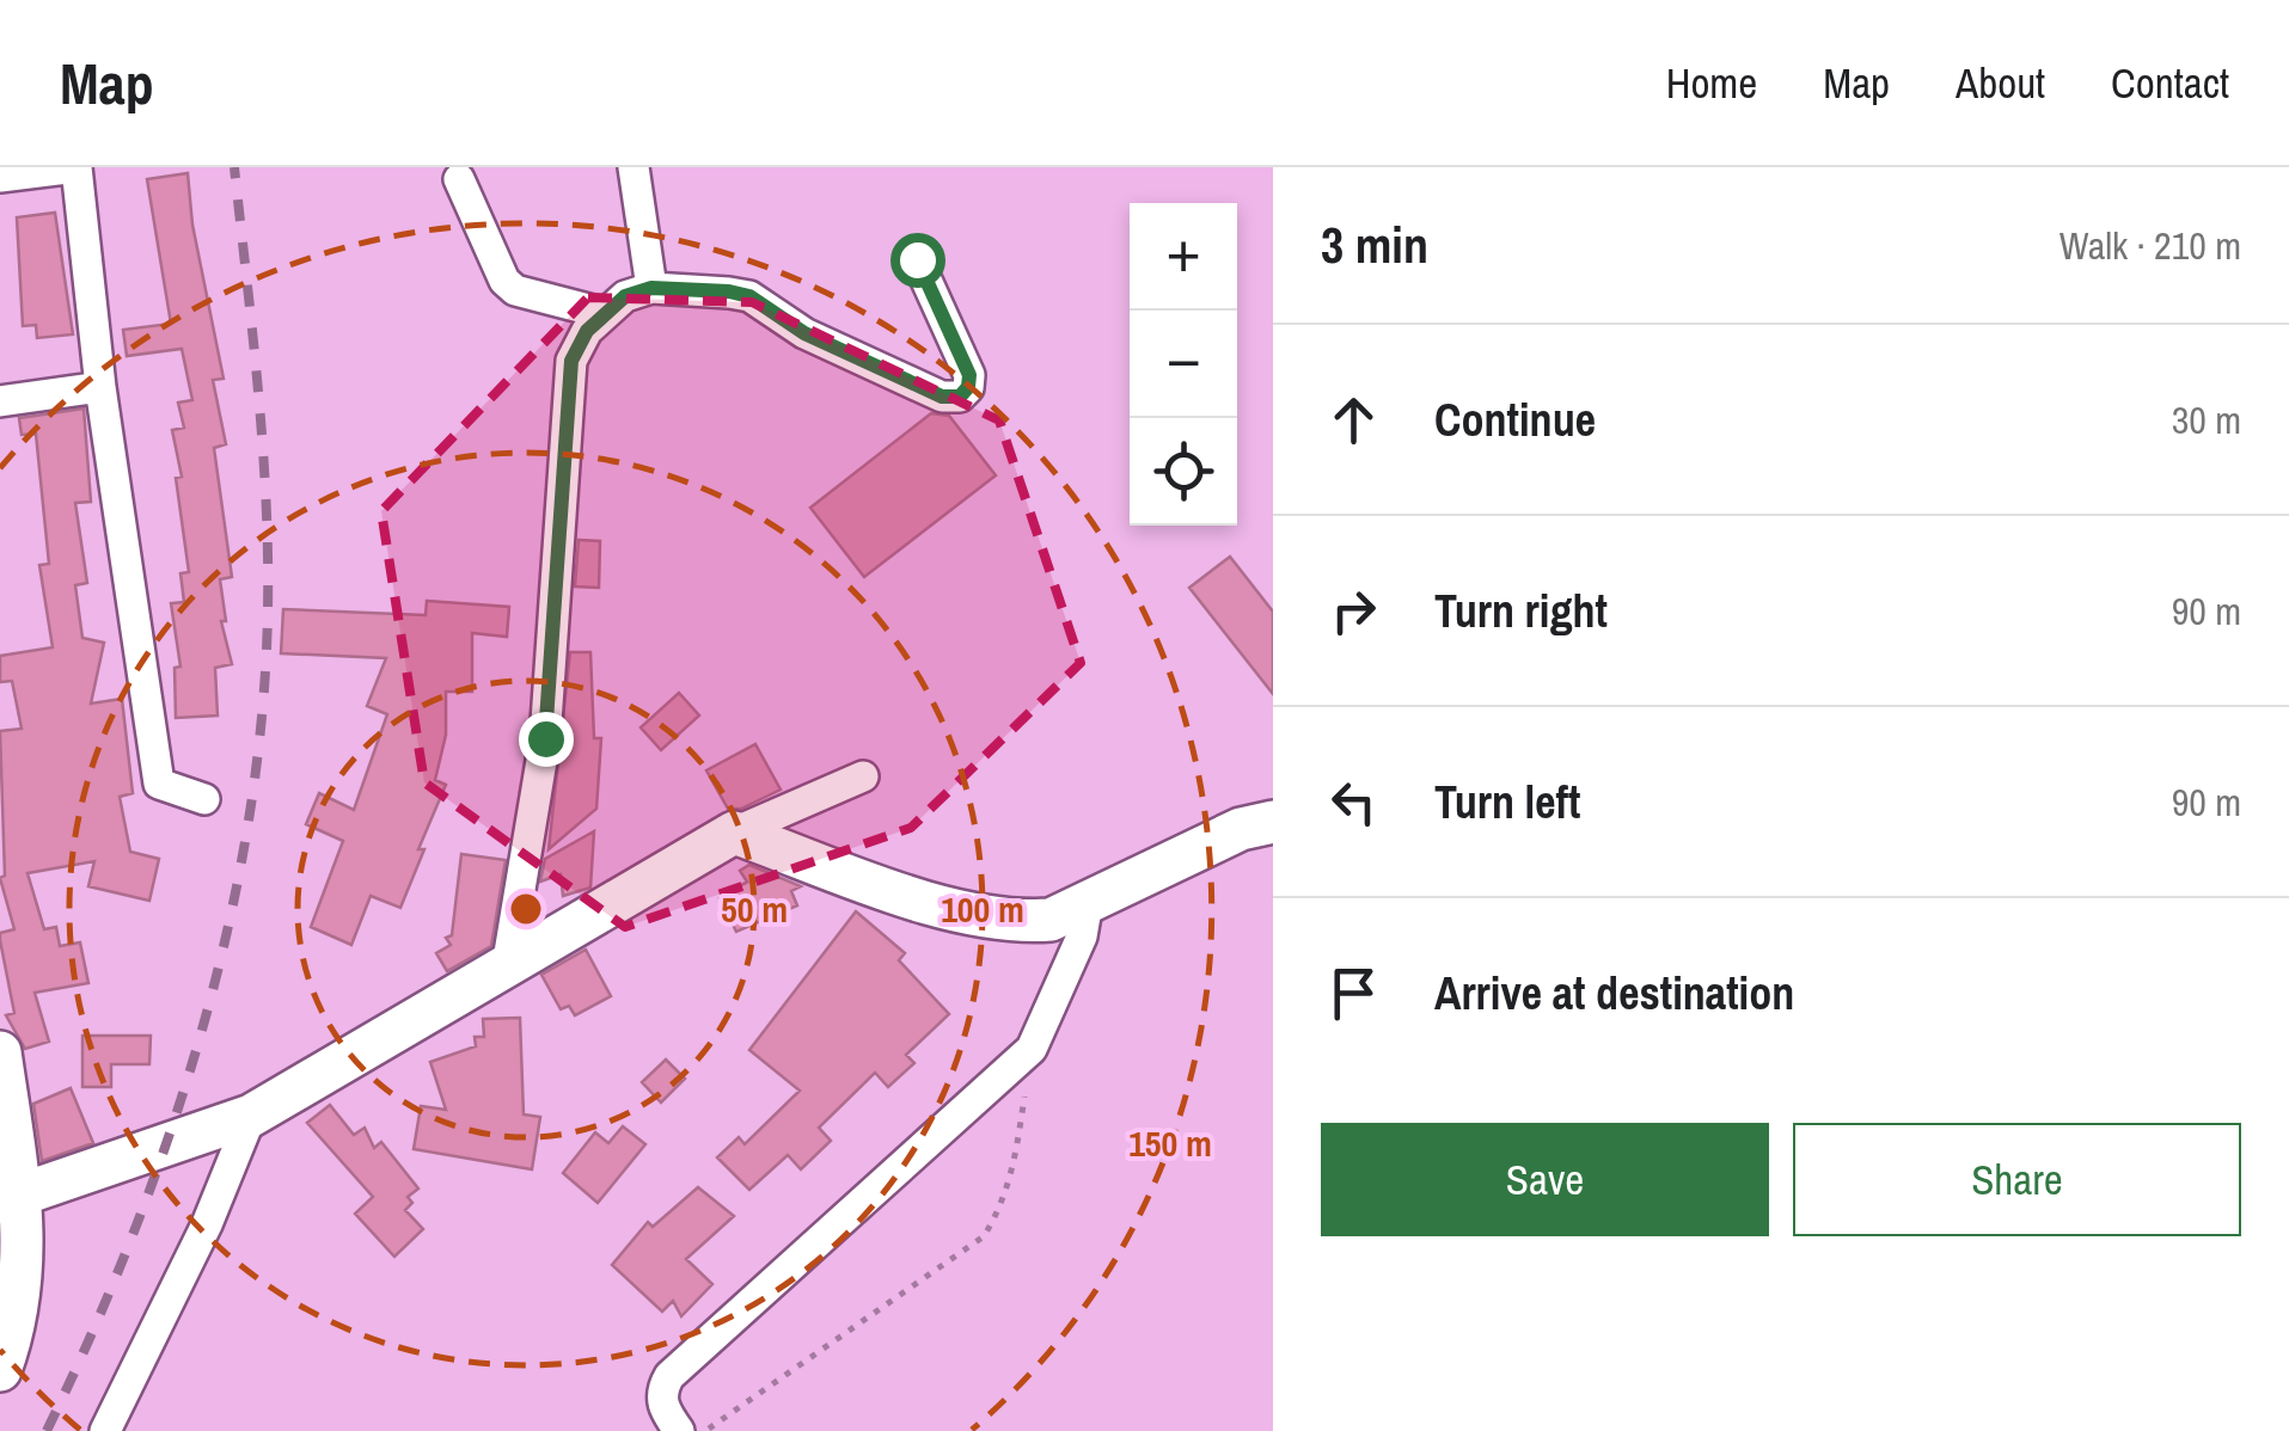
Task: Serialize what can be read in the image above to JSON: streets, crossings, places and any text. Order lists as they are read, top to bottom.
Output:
{
  "page": {
    "header": "Map",
    "nav": [
      "Home",
      "Map",
      "About",
      "Contact"
    ],
    "heading": ["3 min", "Walk · 210 m"],
    "map_buttons": ["+", "−"],
    "list": [
      ["Continue", "30 m"],
      ["Turn right", "90 m"],
      ["Turn left", "90 m"],
      "Arrive at destination"
    ],
    "buttons": ["Save", "Share"]
  },
  "rings": ["50 m", "100 m", "150 m"]
}
